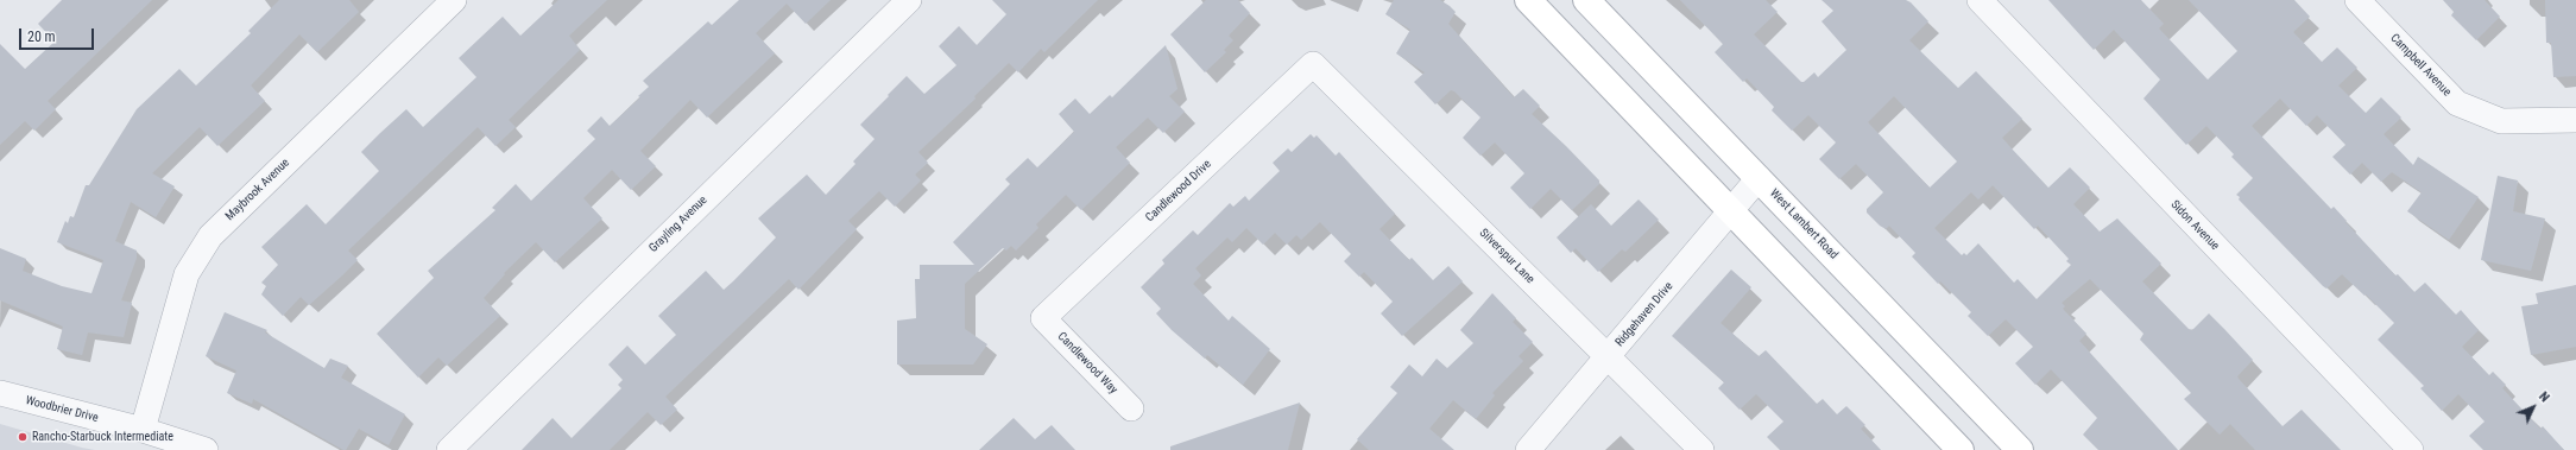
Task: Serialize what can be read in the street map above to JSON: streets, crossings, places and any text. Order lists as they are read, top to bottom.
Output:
{
  "streets": {
    "main road": ["West Lambert Road"],
    "street": [
      "Campbell Avenue",
      "Maybrook Avenue",
      "Candlewood Drive",
      "Grayling Avenue",
      "Sidon Avenue",
      "Silverspur Lane",
      "Ridgehaven Drive",
      "Candlewood Way",
      "Woodbrier Drive"
    ]
  },
  "crossings": [
    ["Maybrook Avenue", "Woodbrier Drive"],
    ["Candlewood Drive", "Silverspur Lane"],
    ["Candlewood Drive", "Candlewood Way"],
    ["West Lambert Road", "Ridgehaven Drive"],
    ["Silverspur Lane", "Ridgehaven Drive"]
  ],
  "places": ["Rancho-Starbuck Intermediate"],
  "scale_bar": "20 m",
  "north": "top right"
}
